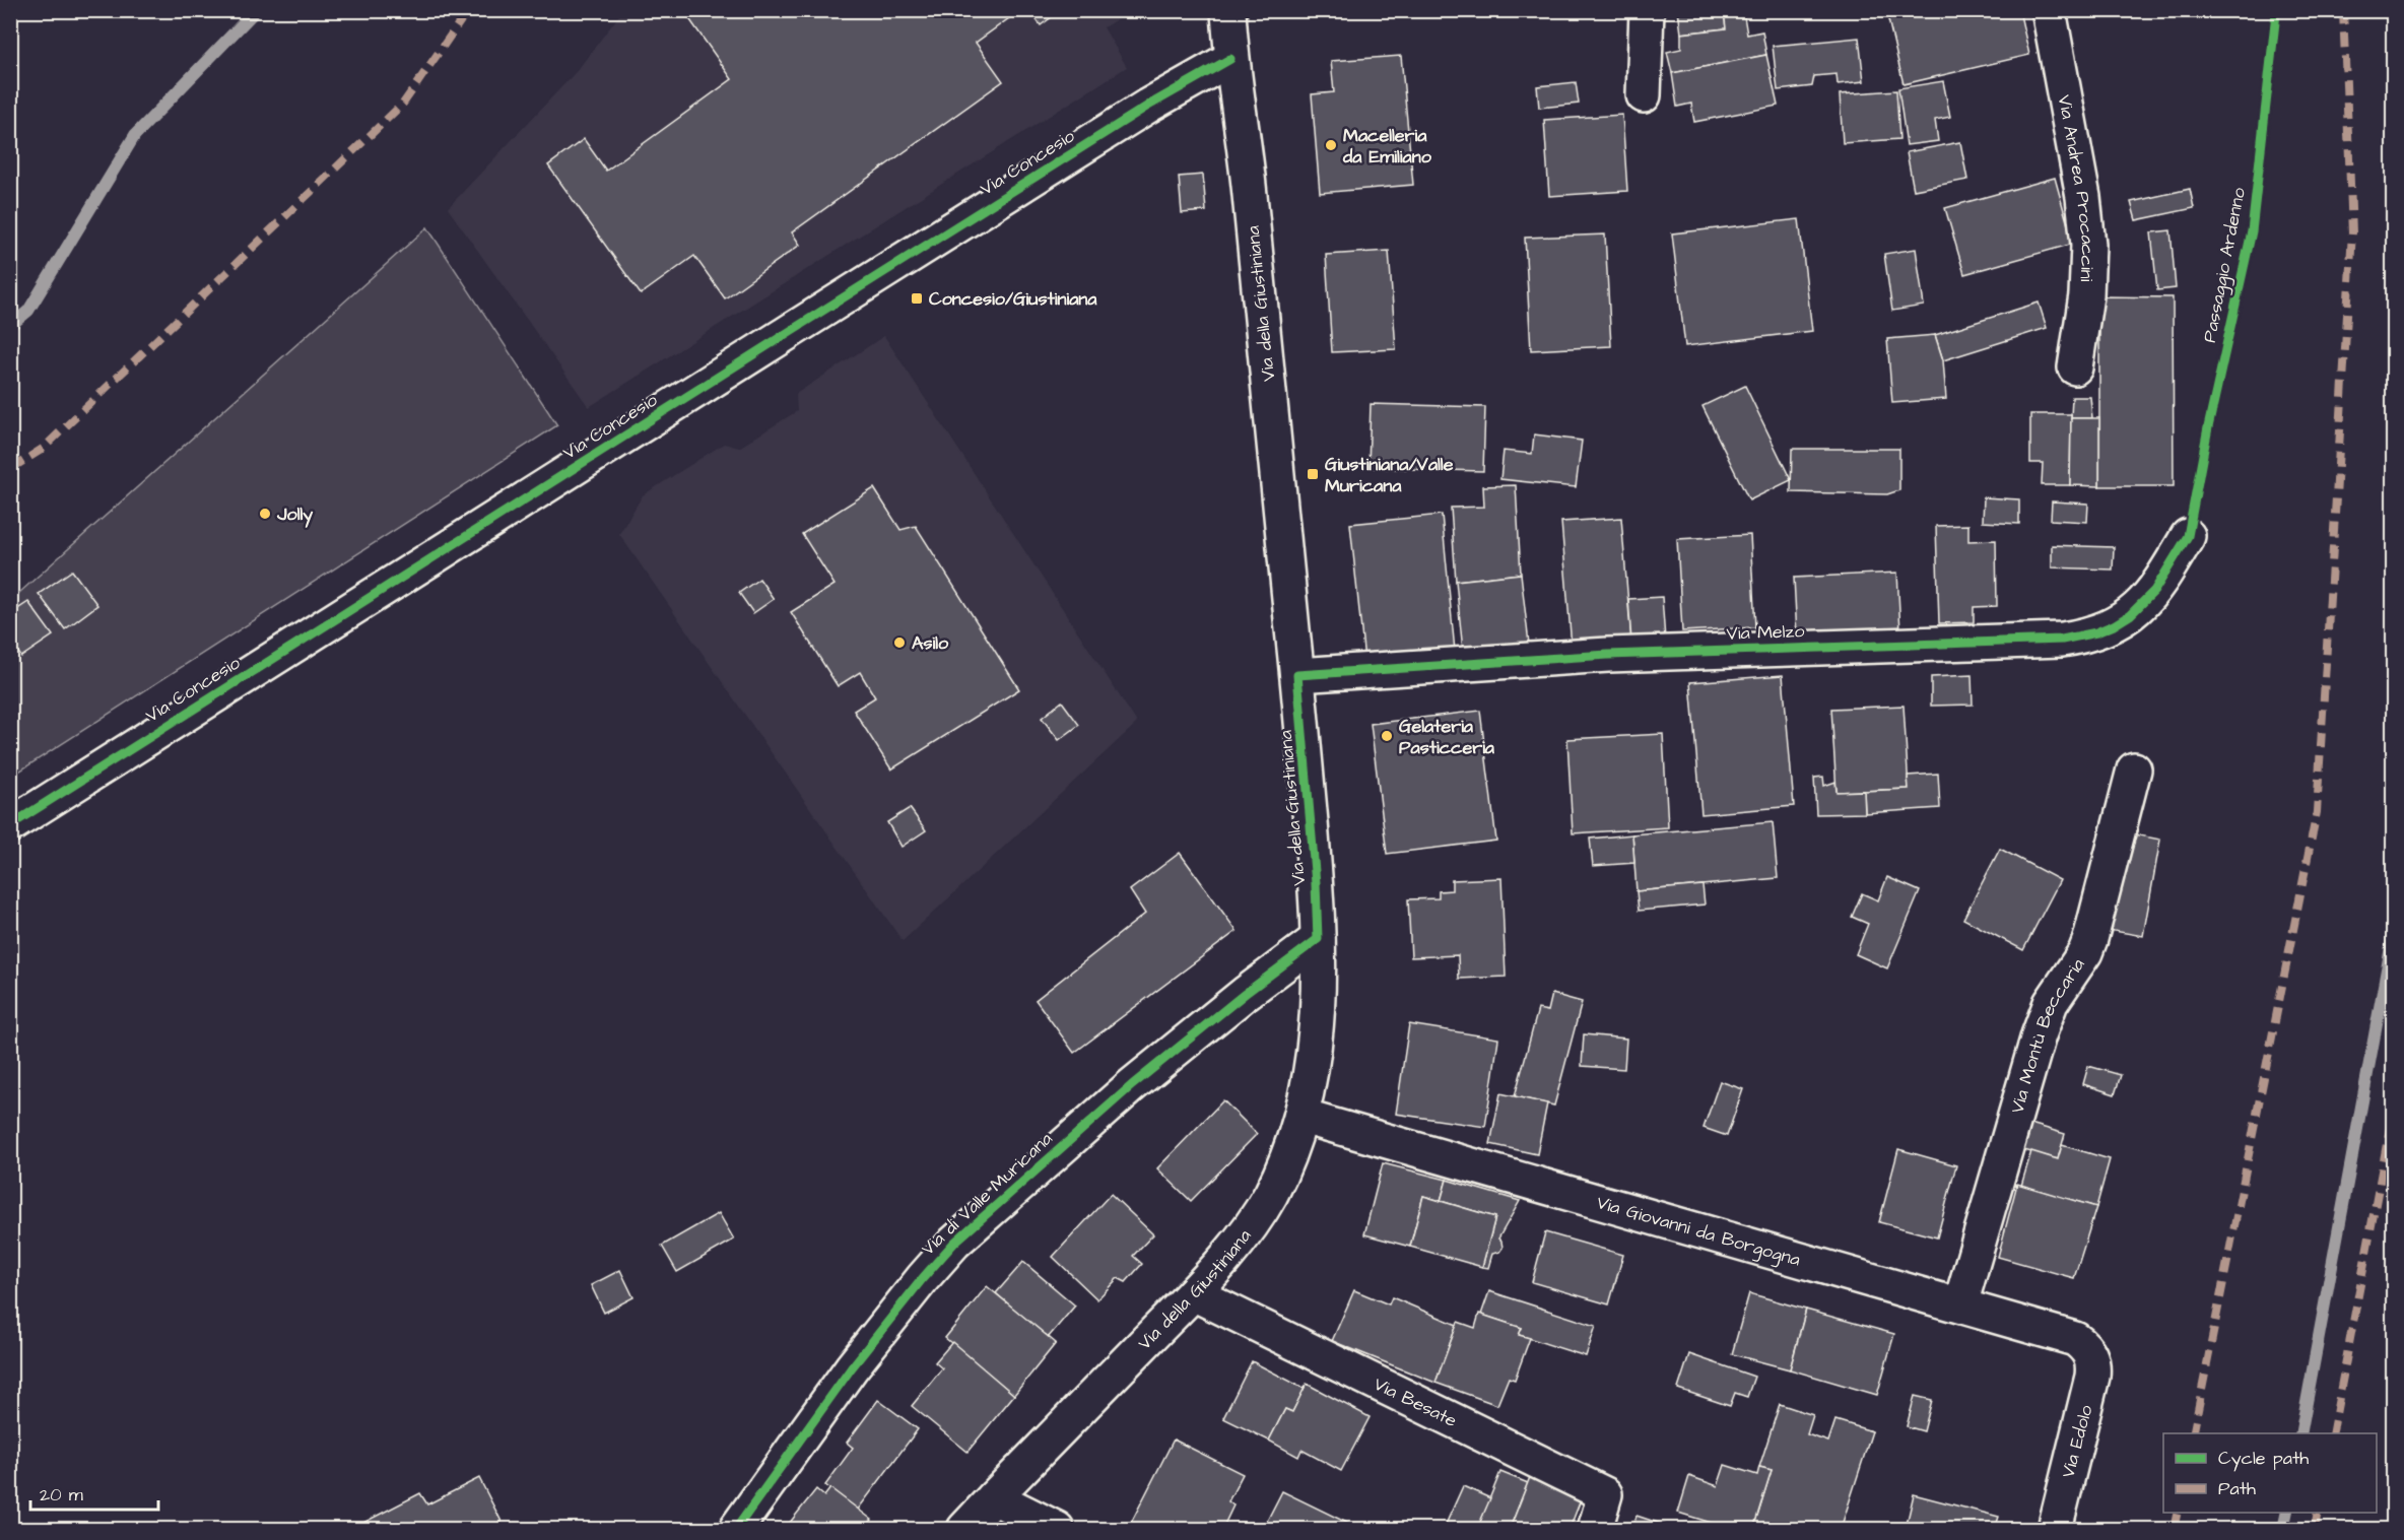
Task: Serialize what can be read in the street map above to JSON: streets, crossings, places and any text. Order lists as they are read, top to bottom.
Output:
{
  "streets": {
    "street": [
      "Via Concesio",
      "Via Andrea Procaccini",
      "Via della Giustiniana",
      "Via Melzo",
      "Via Montù Beccaria",
      "Via di Valle Muricana",
      "Via Giovanni da Borgogna",
      "Via Besate",
      "Via Edolo"
    ],
    "cycle path": ["Passaggio Ardenno"]
  },
  "crossings": [
    ["Via Concesio", "Via della Giustiniana"],
    ["Passaggio Ardenno", "Via Melzo"],
    ["Via della Giustiniana", "Via Melzo"],
    ["Via della Giustiniana", "Via di Valle Muricana"],
    ["Via della Giustiniana", "Via Giovanni da Borgogna"],
    ["Via della Giustiniana", "Via Besate"],
    ["Via Montù Beccaria", "Via Giovanni da Borgogna"],
    ["Via Giovanni da Borgogna", "Via Edolo"]
  ],
  "places": {
    "other": [
      "Macelleria da Emiliano",
      "Jolly",
      "Asilo",
      "Gelateria Pasticceria"
    ],
    "transit": ["Concesio/Giustiniana", "Giustiniana/Valle Muricana"]
  },
  "legend": ["Cycle path", "Path"],
  "scale_bar": "20 m"
}
